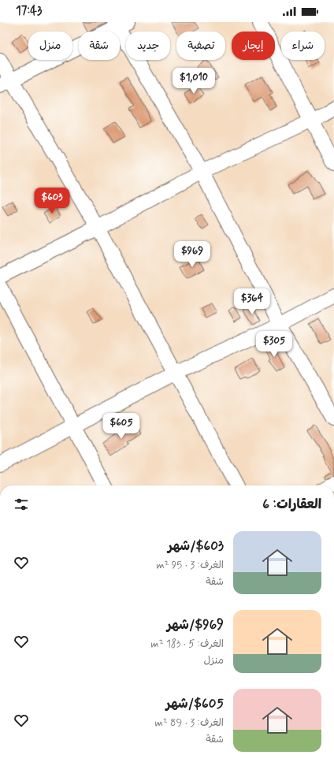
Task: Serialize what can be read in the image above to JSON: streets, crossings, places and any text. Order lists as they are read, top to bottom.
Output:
{
  "page": {
    "status": "17:43",
    "chip": [
      "شراء",
      "إيجار",
      "تصفية",
      "جديد",
      "شقة",
      "منزل"
    ],
    "price": [
      "$1,010",
      "$603",
      "$969",
      "$364",
      "$305",
      "$605"
    ],
    "heading": "العقارات: 6",
    "list": [
      {
        "name": "$603/شهر",
        "note": "الغرف: 3 · 95 m² · شقة"
      },
      {
        "name": "$969/شهر",
        "note": "الغرف: 5 · 183 m² · منزل"
      },
      {
        "name": "$605/شهر",
        "note": "الغرف: 3 · 89 m² · شقة"
      }
    ]
  }
}
